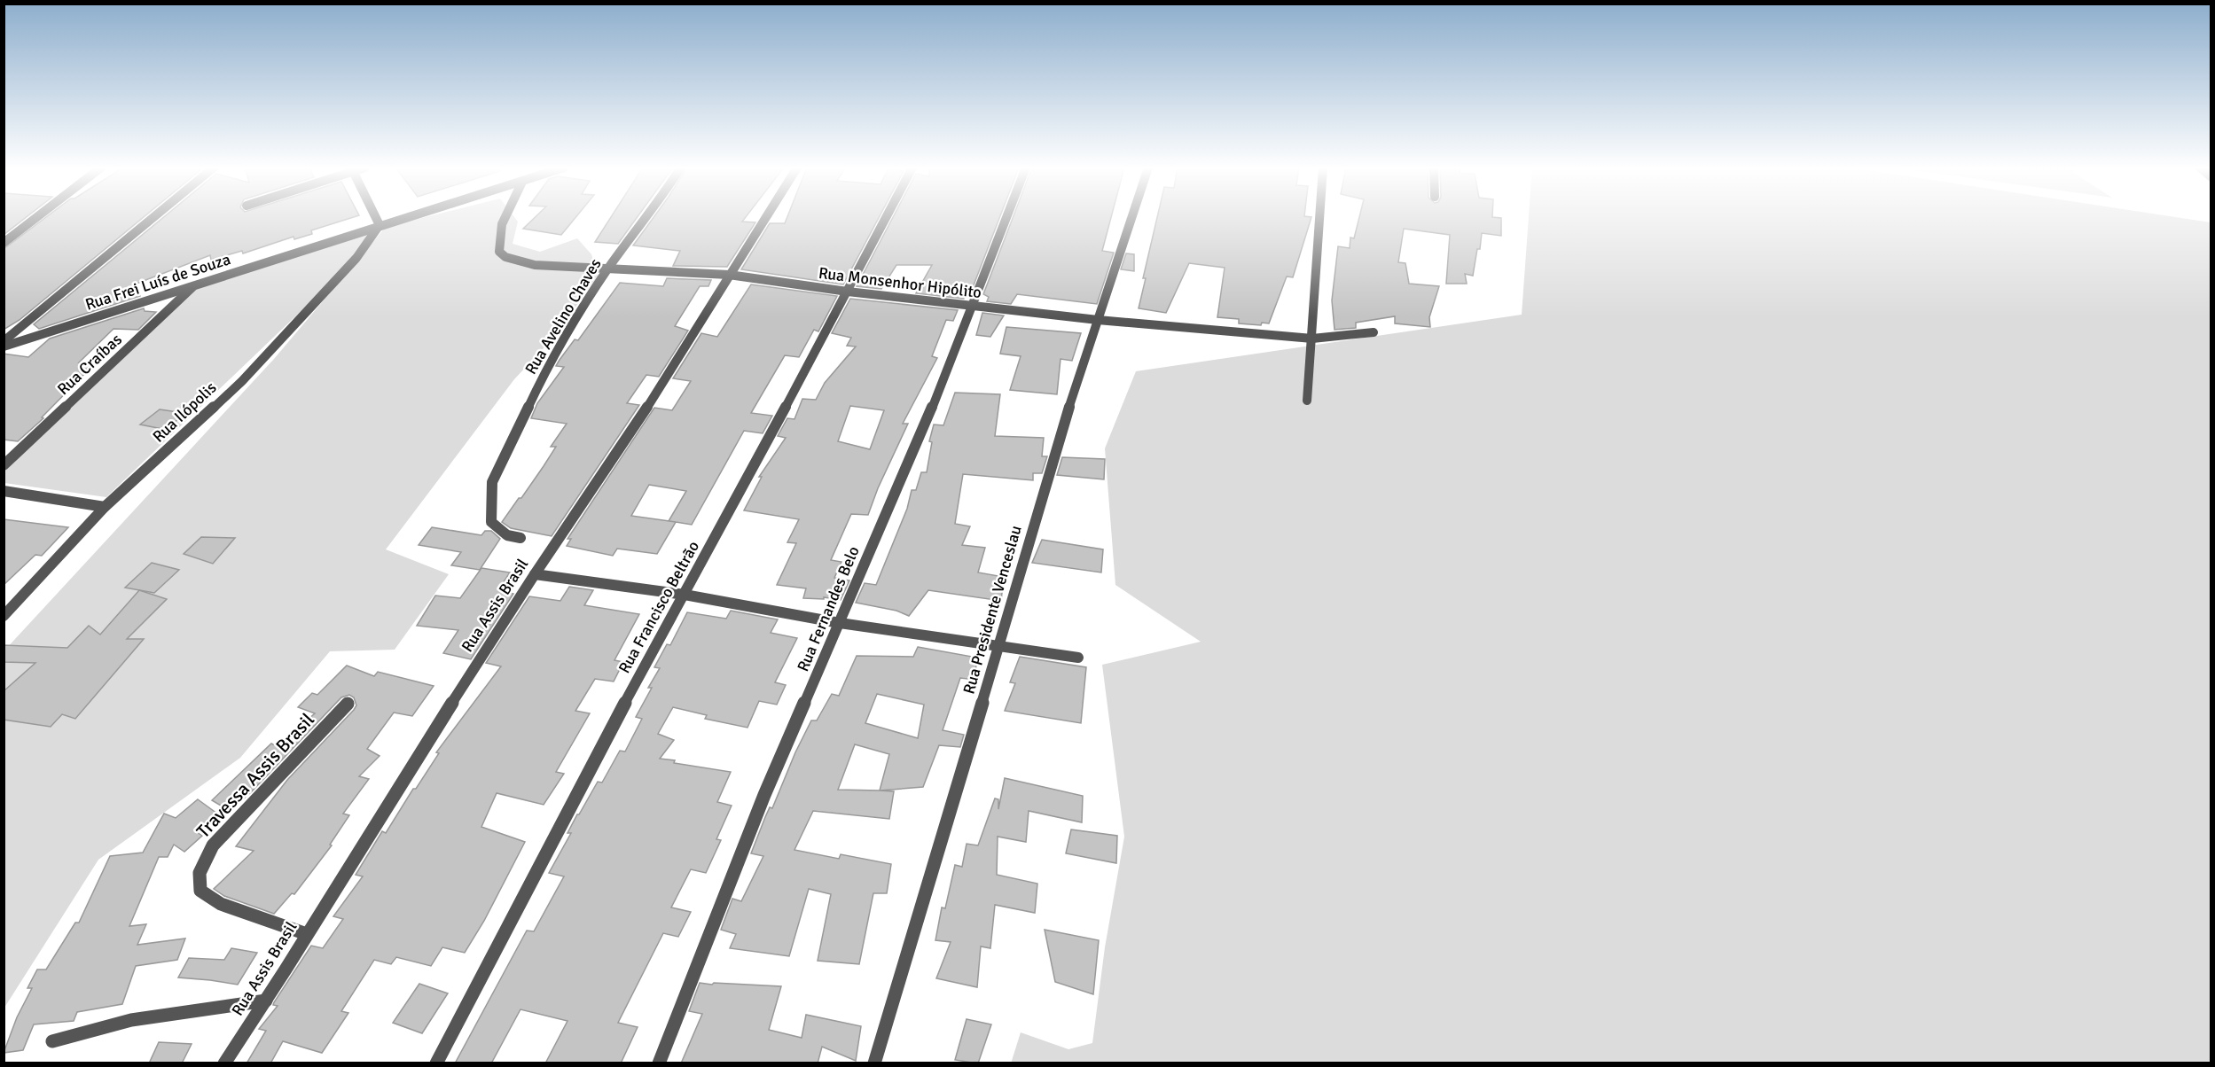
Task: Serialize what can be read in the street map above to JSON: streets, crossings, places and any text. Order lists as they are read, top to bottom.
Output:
{
  "streets": {
    "street": [
      "Rua Frei Luís de Souza",
      "Rua Monsenhor Hipólito",
      "Rua Avelino Chaves",
      "Rua Craíbas",
      "Rua Ilópolis",
      "Rua Assis Brasil",
      "Rua Francisco Beltrão",
      "Rua Fernandes Belo",
      "Rua Presidente Venceslau",
      "Travessa Assis Brasil"
    ]
  },
  "crossings": [
    ["Rua Frei Luís de Souza", "Rua Craíbas"],
    ["Rua Frei Luís de Souza", "Rua Ilópolis"],
    ["Rua Monsenhor Hipólito", "Rua Avelino Chaves"],
    ["Rua Monsenhor Hipólito", "Rua Assis Brasil"],
    ["Rua Monsenhor Hipólito", "Rua Francisco Beltrão"],
    ["Rua Monsenhor Hipólito", "Rua Fernandes Belo"],
    ["Rua Monsenhor Hipólito", "Rua Presidente Venceslau"],
    ["Rua Assis Brasil", "Travessa Assis Brasil"]
  ]
}
